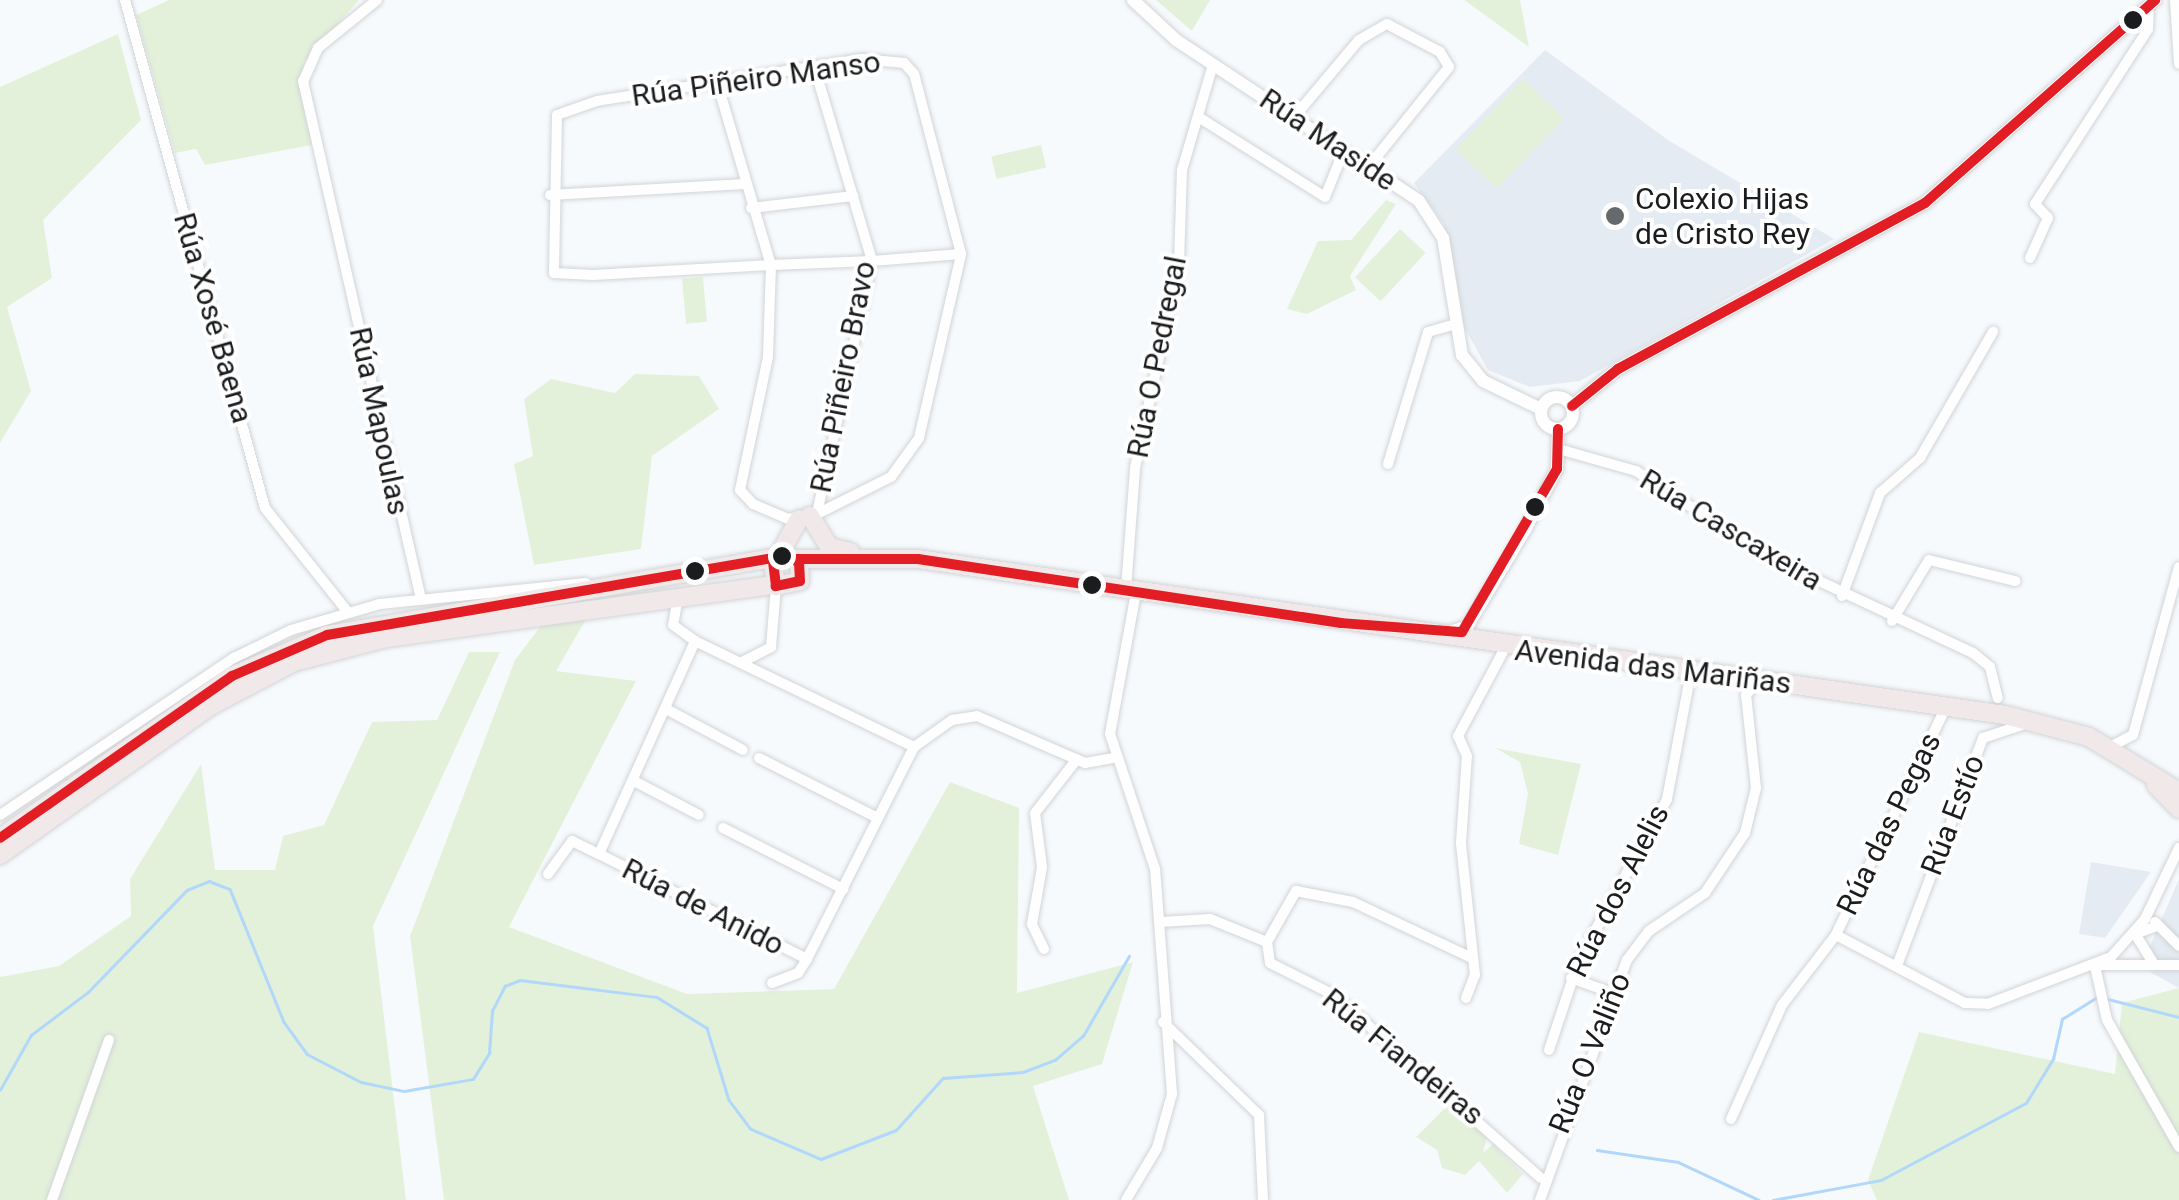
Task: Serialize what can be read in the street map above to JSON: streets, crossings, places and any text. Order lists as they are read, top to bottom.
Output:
{
  "streets": {
    "highway": ["Avenida das Mariñas"],
    "street": [
      "Rúa Piñeiro Manso",
      "Rúa Maside",
      "Rúa Xosé Baena",
      "Rúa O Pedregal",
      "Rúa Piñeiro Bravo",
      "Rúa Mapoulas",
      "Rúa Cascaxeira",
      "Rúa Estío",
      "Rúa das Pegas",
      "Rúa dos Alelis",
      "Rúa de Anido",
      "Rúa O Valiño",
      "Rúa Fiandeiras"
    ]
  },
  "crossings": [
    ["Rúa Piñeiro Manso", "Rúa Piñeiro Bravo"],
    ["Rúa Maside", "Rúa O Pedregal"],
    ["Rúa Xosé Baena", "Avenida das Mariñas"],
    ["Rúa O Pedregal", "Avenida das Mariñas"],
    ["Rúa O Pedregal", "Rúa de Anido"],
    ["Rúa Mapoulas", "Avenida das Mariñas"],
    ["Rúa Cascaxeira", "Avenida das Mariñas"],
    ["Avenida das Mariñas", "Rúa Estío"],
    ["Avenida das Mariñas", "Rúa das Pegas"],
    ["Avenida das Mariñas", "Rúa dos Alelis"],
    ["Avenida das Mariñas", "Rúa O Valiño"],
    ["Rúa Estío", "Rúa das Pegas"],
    ["Rúa O Valiño", "Rúa Fiandeiras"]
  ],
  "places": ["Colexio Hijas de Cristo Rey"]
}
